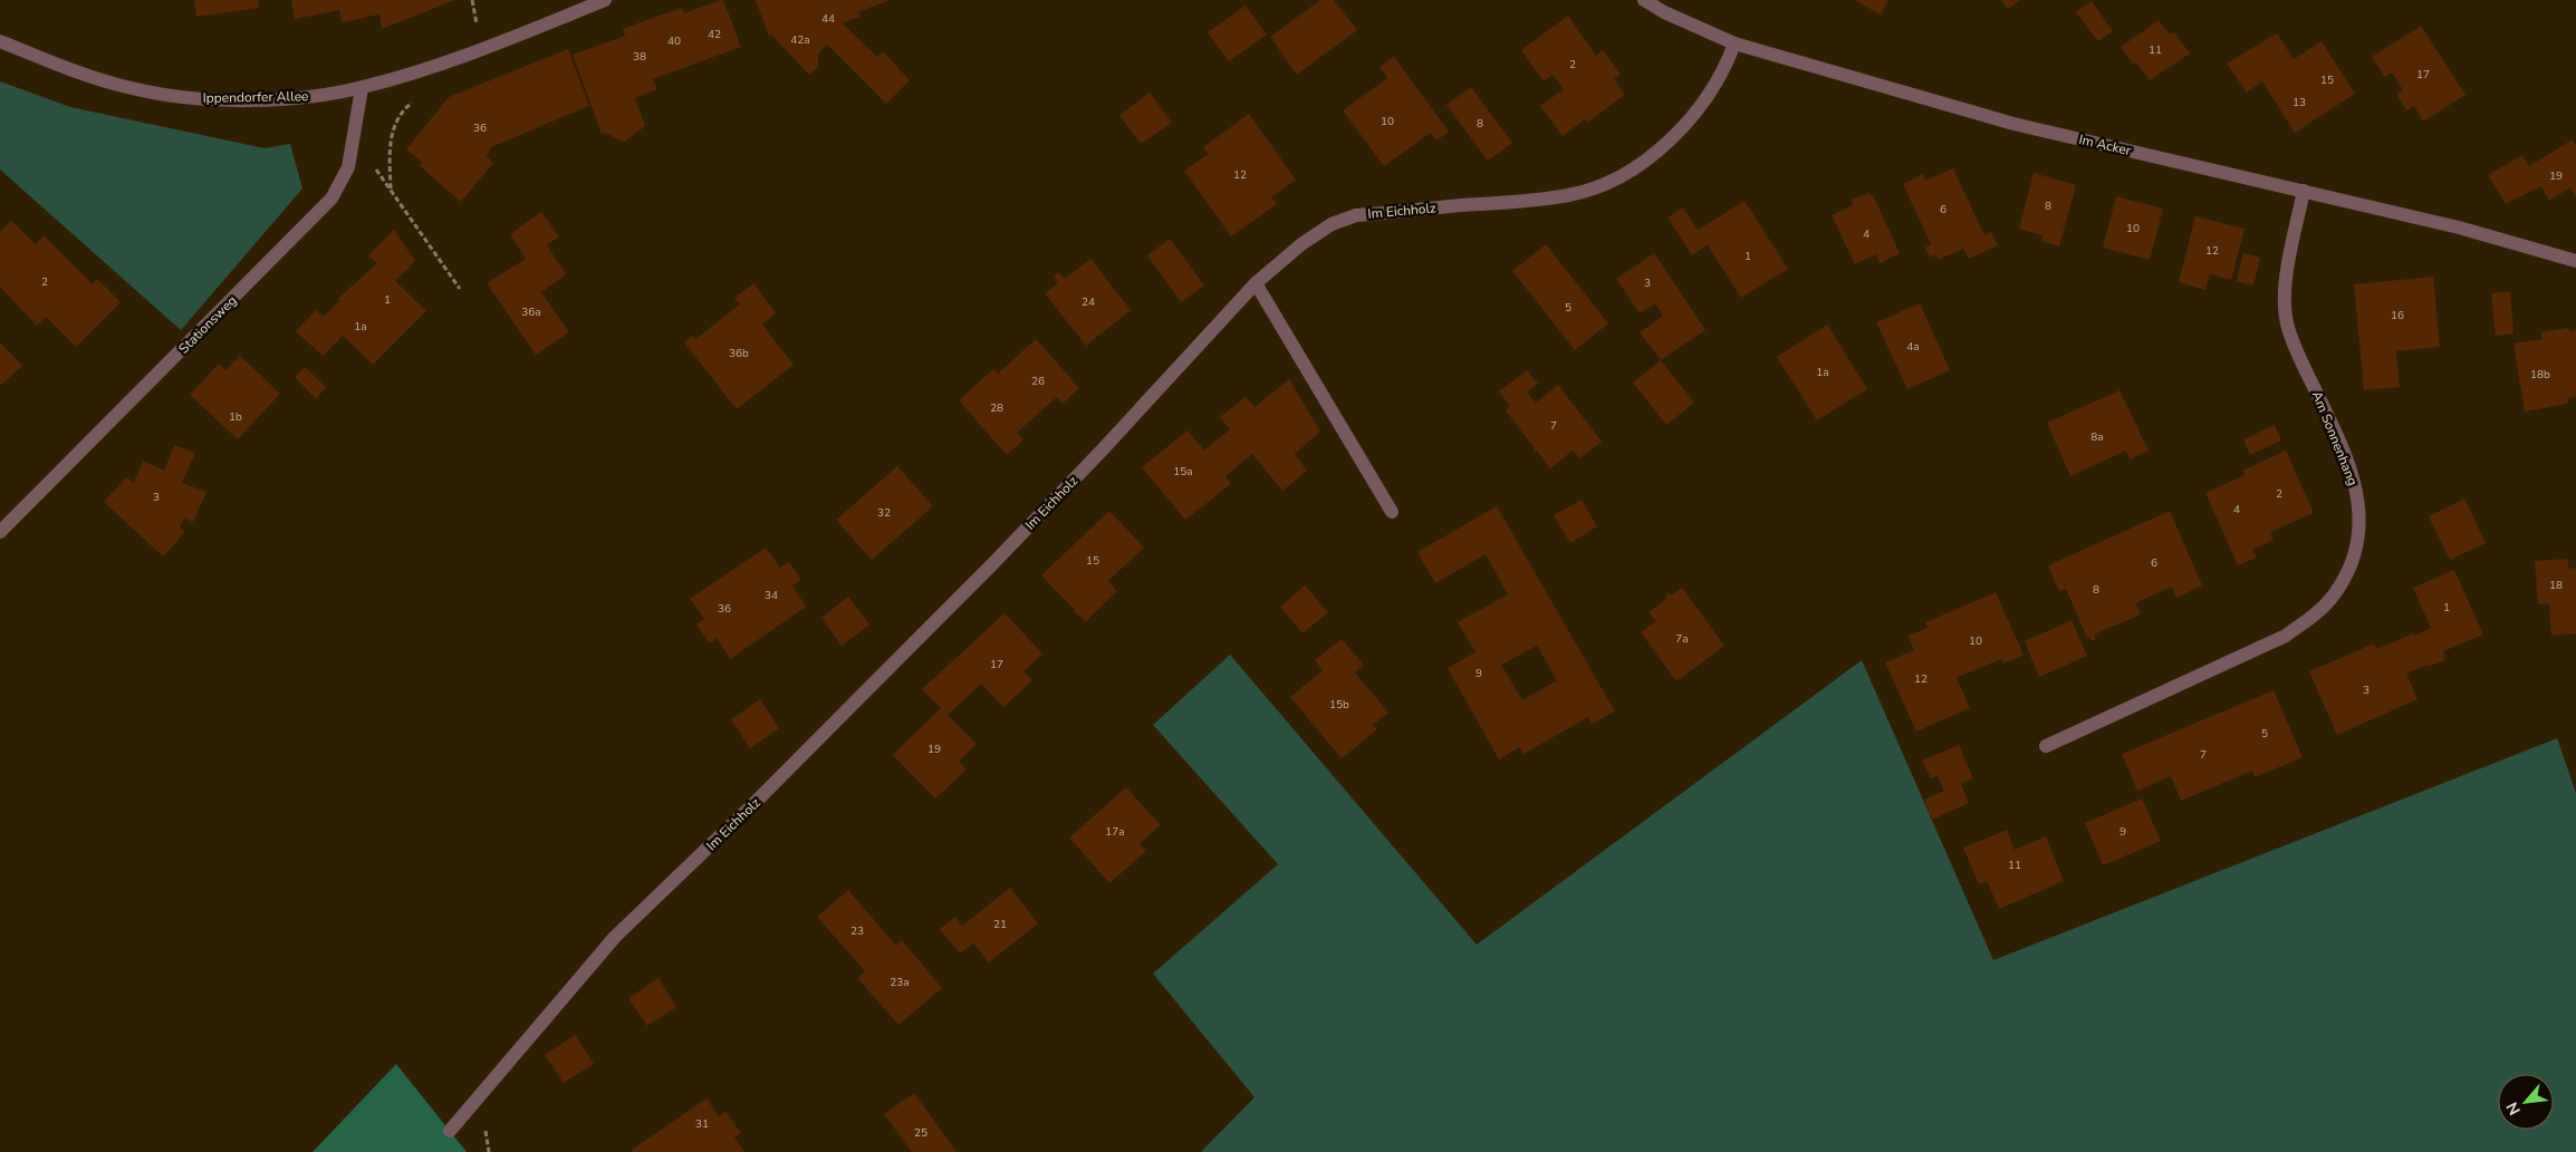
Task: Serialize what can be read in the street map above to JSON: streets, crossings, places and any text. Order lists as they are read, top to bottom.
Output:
{
  "streets": {
    "street": [
      "Ippendorfer Allee",
      "Im Acker",
      "Im Eichholz",
      "Stationsweg",
      "Am Sonnenhang"
    ]
  },
  "crossings": [
    ["Ippendorfer Allee", "Stationsweg"],
    ["Im Acker", "Im Eichholz"],
    ["Im Acker", "Am Sonnenhang"]
  ],
  "house_numbers": [
    "44",
    "42",
    "42a",
    "40",
    "11",
    "38",
    "2",
    "17",
    "15",
    "13",
    "10",
    "8",
    "36",
    "12",
    "19",
    "8",
    "6",
    "10",
    "4",
    "12",
    "1",
    "2",
    "3",
    "1",
    "24",
    "5",
    "36a",
    "16",
    "1a",
    "4a",
    "36b",
    "1a",
    "18b",
    "26",
    "28",
    "1b",
    "7",
    "8a",
    "15a",
    "2",
    "3",
    "4",
    "32",
    "15",
    "6",
    "18",
    "8",
    "34",
    "1",
    "36",
    "7a",
    "10",
    "17",
    "9",
    "12",
    "3",
    "15b",
    "5",
    "19",
    "7",
    "17a",
    "9",
    "11",
    "21",
    "23",
    "23a",
    "31",
    "25"
  ],
  "north": "bottom left"
}
